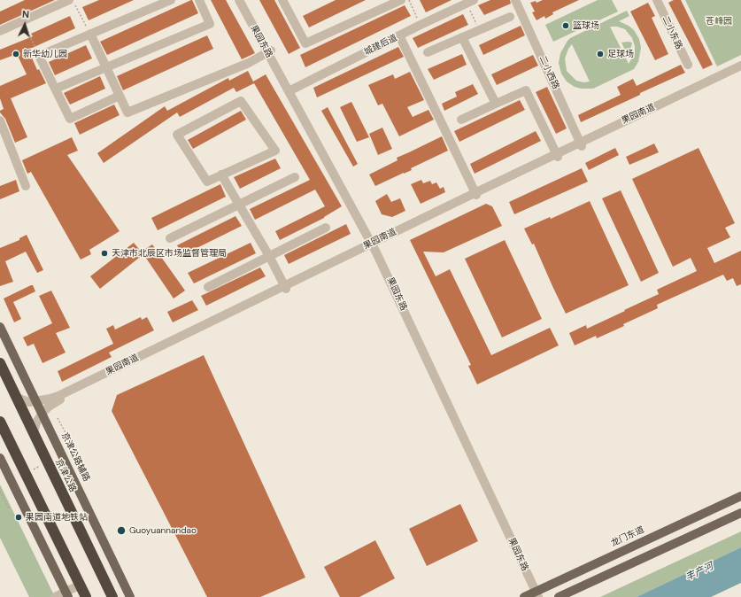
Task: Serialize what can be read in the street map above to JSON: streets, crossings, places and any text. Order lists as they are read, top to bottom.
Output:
{
  "streets": {
    "highway": ["京津公路"],
    "main road": ["京津公路辅路", "龙门东道"],
    "street": [
      "二小东路",
      "果园东路",
      "城建后道",
      "二小西路",
      "果园南道"
    ]
  },
  "crossings": [
    ["果园东路", "城建后道"],
    ["果园东路", "果园南道"],
    ["果园东路", "龙门东道"],
    ["二小西路", "果园南道"],
    ["果园南道", "京津公路辅路"],
    ["果园南道", "京津公路"]
  ],
  "water": ["丰产河"],
  "parks": ["苍峰园"],
  "places": [
    "篮球场",
    "新华幼儿园",
    "足球场",
    "天津市北辰区市场监督管理局",
    "果园南道地铁站",
    "Guoyuannandao"
  ],
  "north": "top"
}
